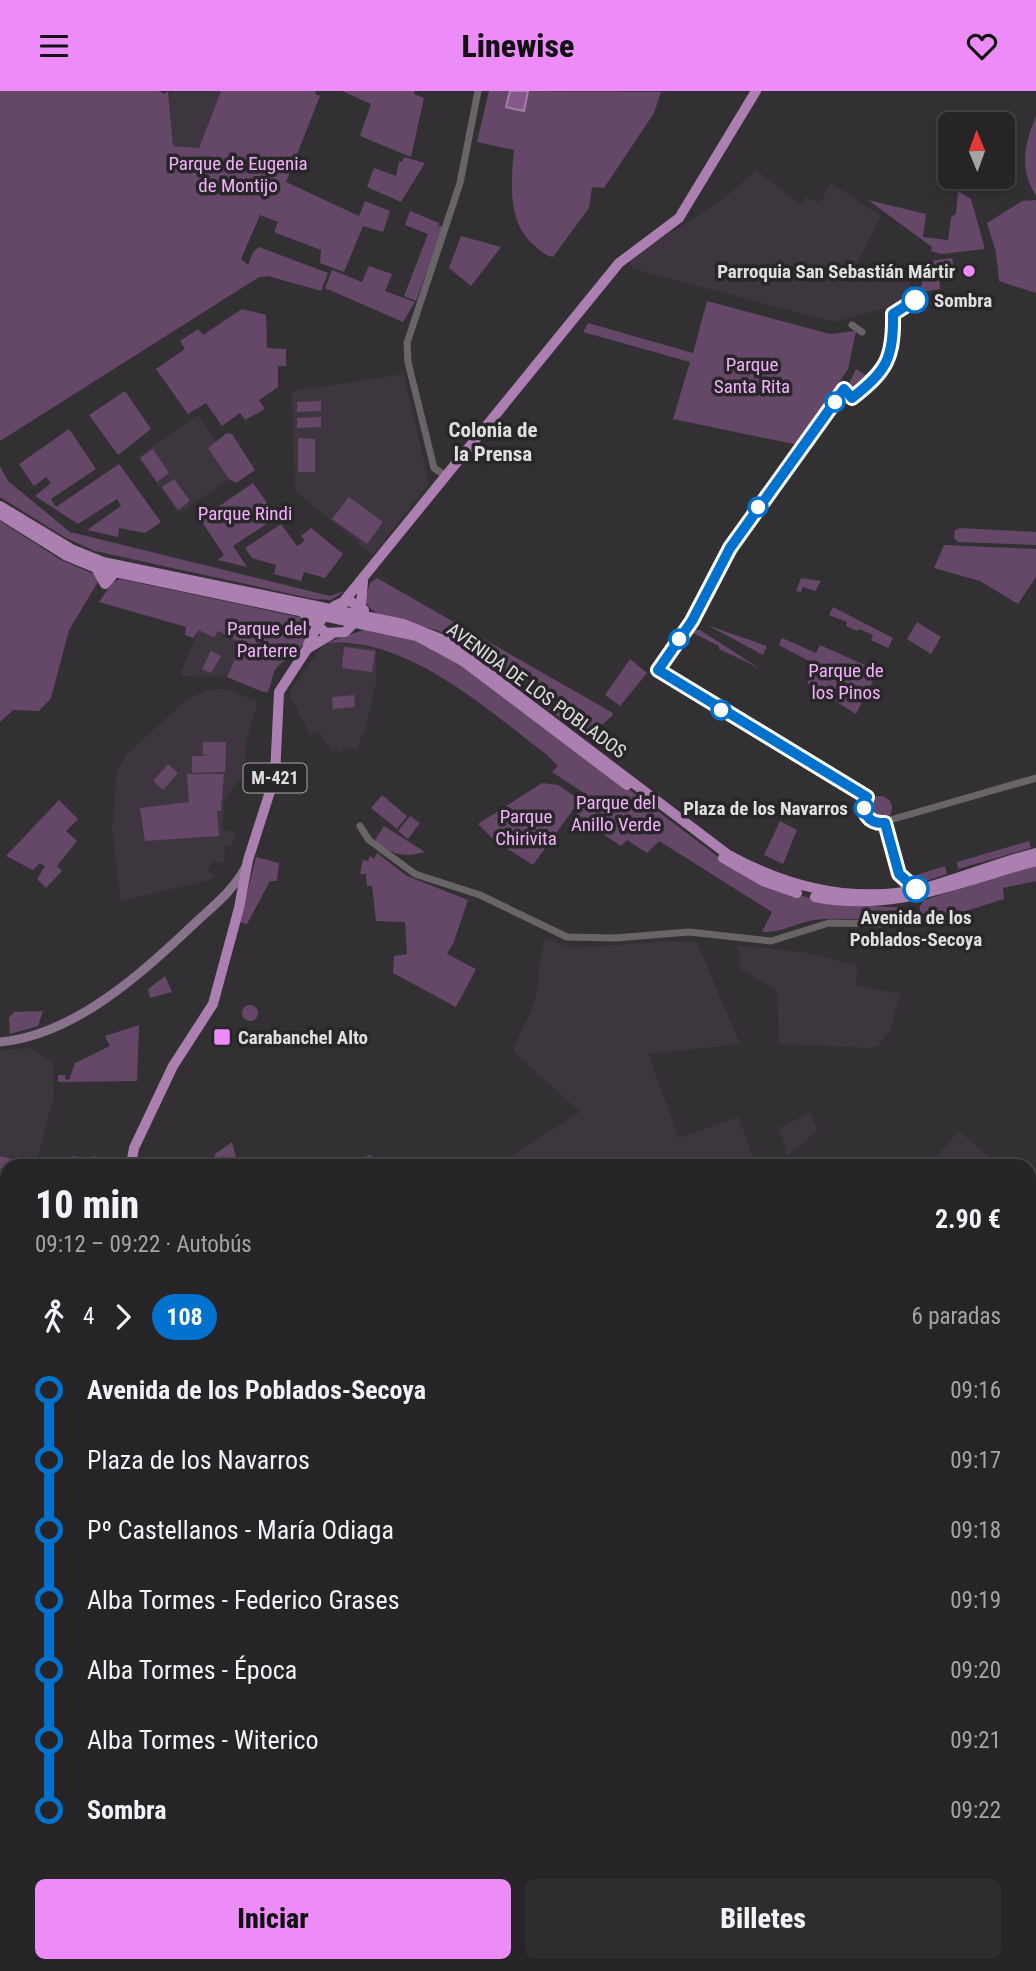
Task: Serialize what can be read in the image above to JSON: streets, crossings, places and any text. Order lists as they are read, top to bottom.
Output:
{
  "streets": {
    "main road": ["AVENIDA DE LOS POBLADOS", "M-421"]
  },
  "districts": ["Colonia de la Prensa"],
  "parks": [
    "Parque de Eugenia de Montijo",
    "Parque Santa Rita",
    "Parque Rindi",
    "Parque del Parterre",
    "Parque de los Pinos",
    "Parque del Anillo Verde",
    "Parque Chirivita"
  ],
  "places": {
    "other": [
      "Parroquia San Sebastián Mártir",
      "Sombra",
      "Plaza de los Navarros",
      "Avenida de los Poblados-Secoya"
    ],
    "transit": ["Carabanchel Alto"]
  },
  "lines": ["bus line 108"],
  "north": "top",
  "page": {
    "header": "Linewise",
    "heading": ["10 min", "09:12 – 09:22 · Autobús", "2.90 €"],
    "legs": ["4", "108", "6 paradas"],
    "list": [
      {
        "name": "Avenida de los Poblados-Secoya",
        "value": "09:16"
      },
      {
        "name": "Plaza de los Navarros",
        "value": "09:17"
      },
      {
        "name": "Pº Castellanos - María Odiaga",
        "value": "09:18"
      },
      {
        "name": "Alba Tormes - Federico Grases",
        "value": "09:19"
      },
      {
        "name": "Alba Tormes - Época",
        "value": "09:20"
      },
      {
        "name": "Alba Tormes - Witerico",
        "value": "09:21"
      },
      {
        "name": "Sombra",
        "value": "09:22"
      }
    ],
    "buttons": ["Iniciar", "Billetes"]
  }
}
